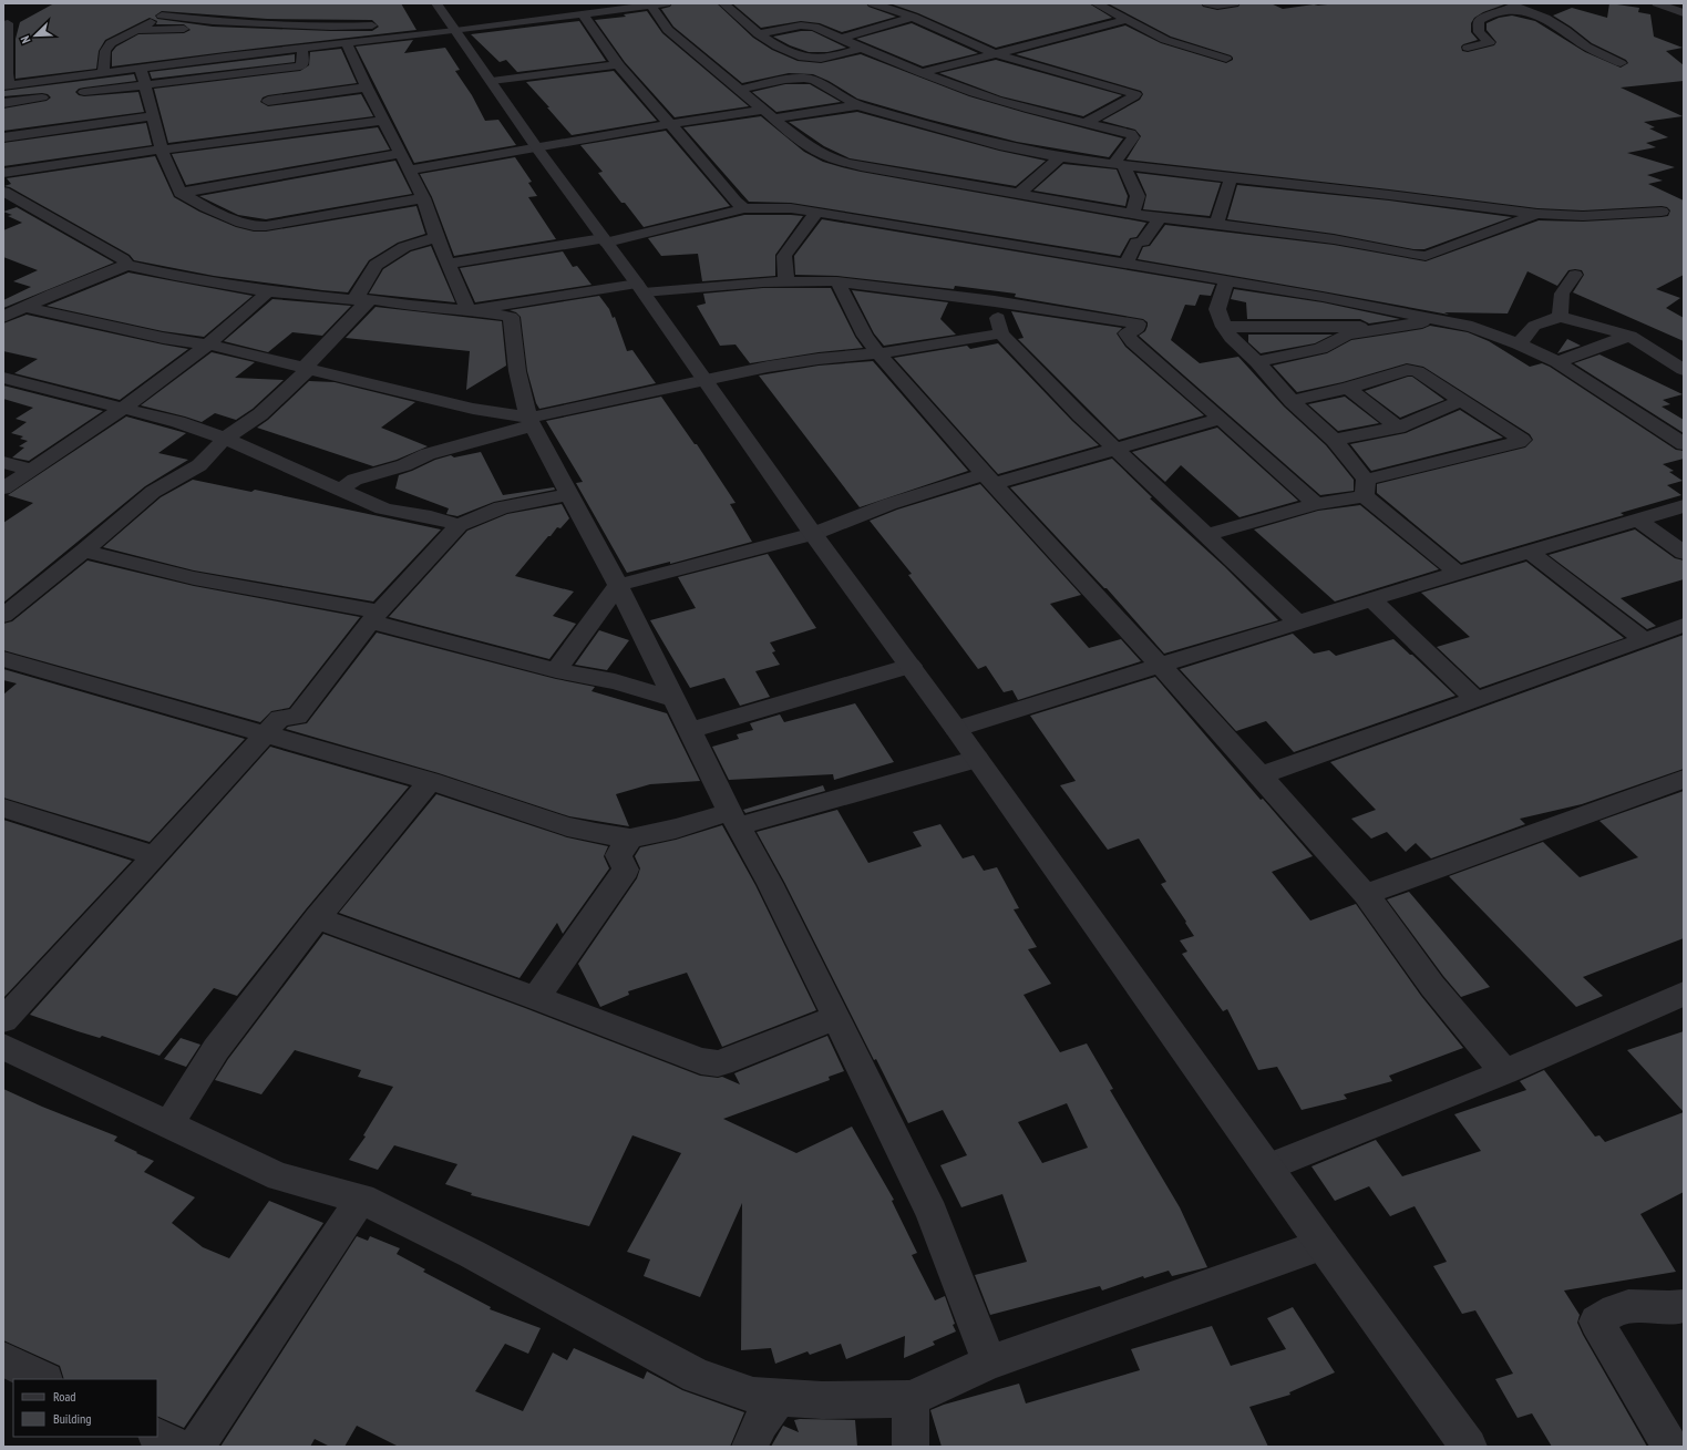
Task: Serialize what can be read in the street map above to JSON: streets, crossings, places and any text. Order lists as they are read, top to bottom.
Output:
{
  "legend": ["Road", "Building"],
  "north": "bottom left"
}
